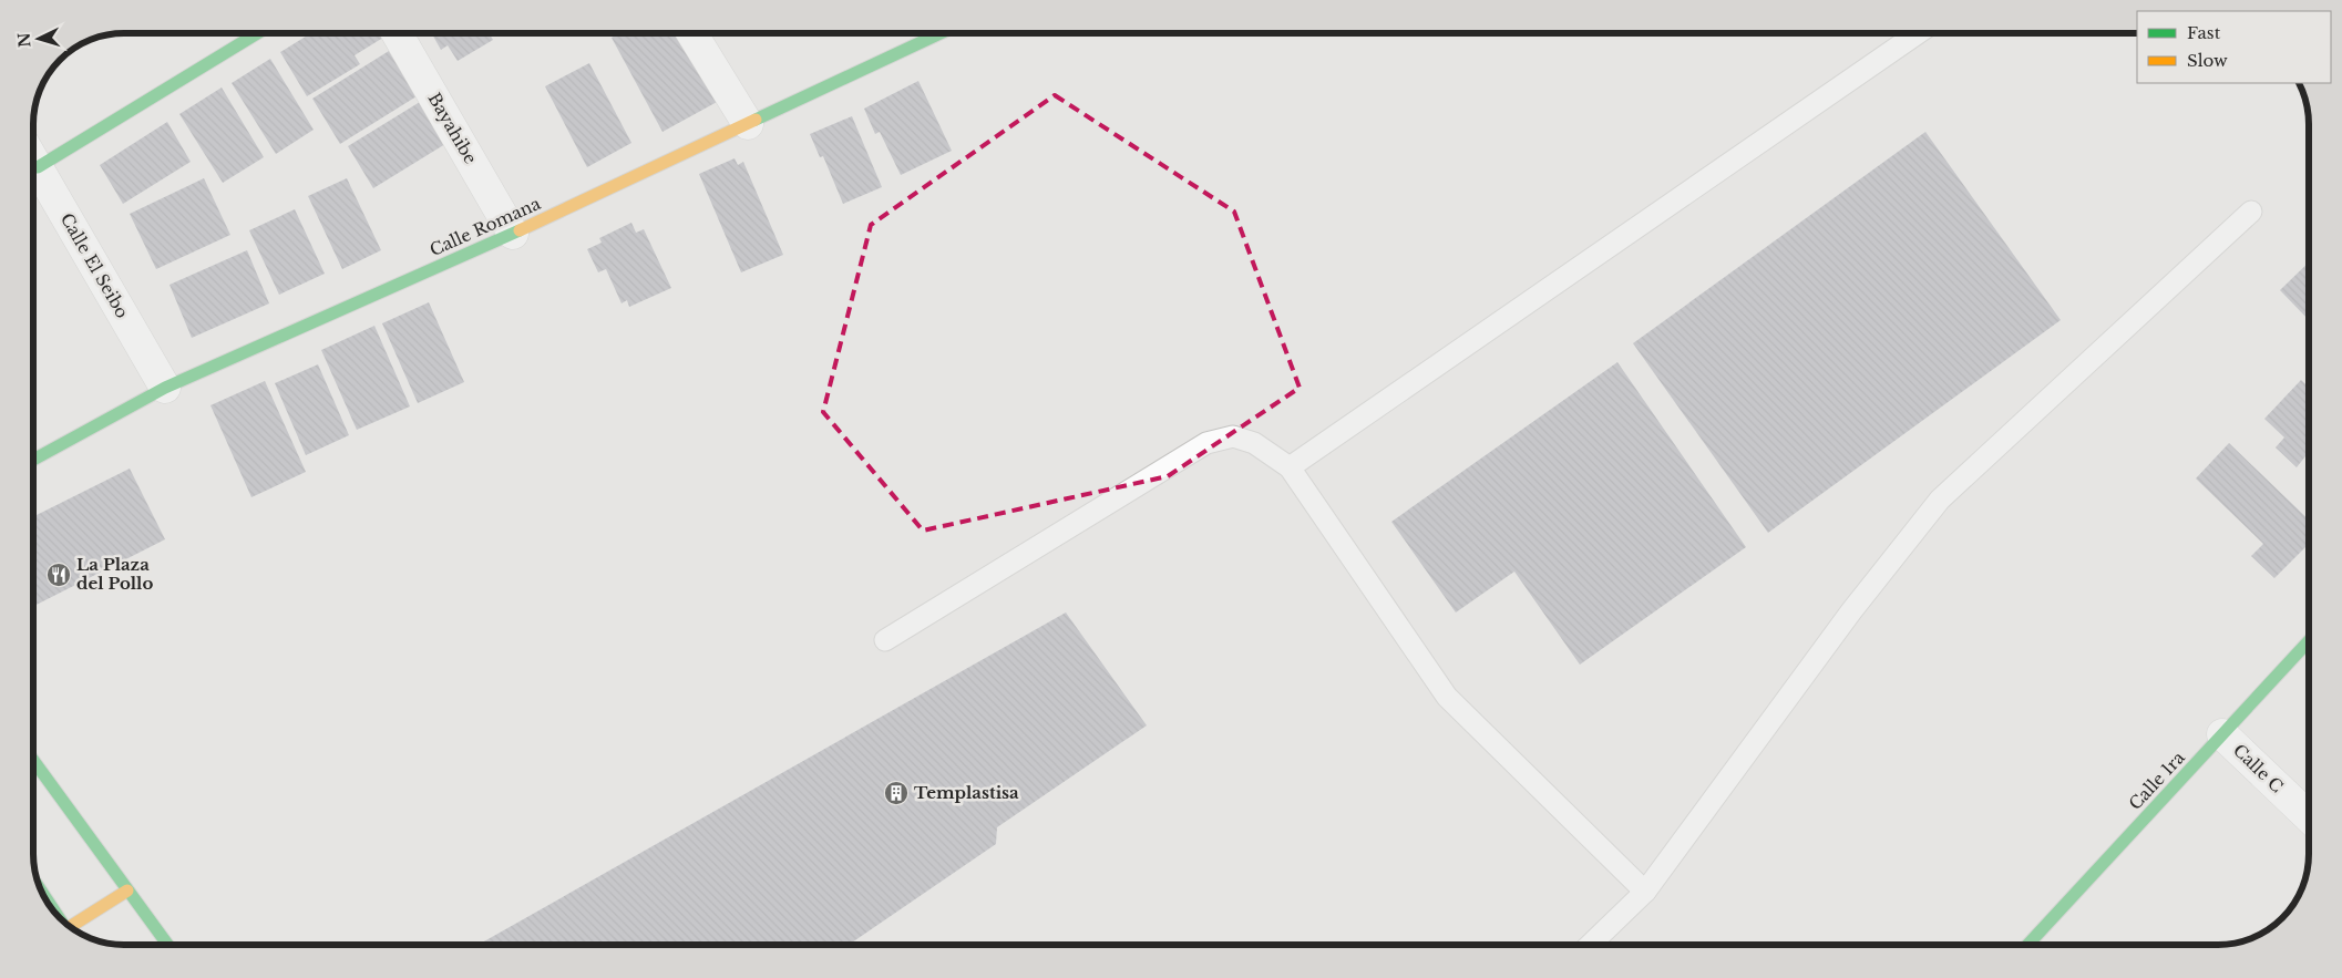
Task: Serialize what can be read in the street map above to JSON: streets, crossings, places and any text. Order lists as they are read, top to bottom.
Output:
{
  "streets": {
    "street": [
      "Bayahibe",
      "Calle Romana",
      "Calle El Seibo",
      "Calle C",
      "Calle 1ra"
    ]
  },
  "crossings": [
    ["Bayahibe", "Calle Romana"],
    ["Calle Romana", "Calle El Seibo"],
    ["Calle C", "Calle 1ra"]
  ],
  "places": {
    "restaurant": ["La Plaza del Pollo"],
    "building": ["Templastisa"]
  },
  "legend": ["Fast", "Slow"],
  "north": "left"
}
